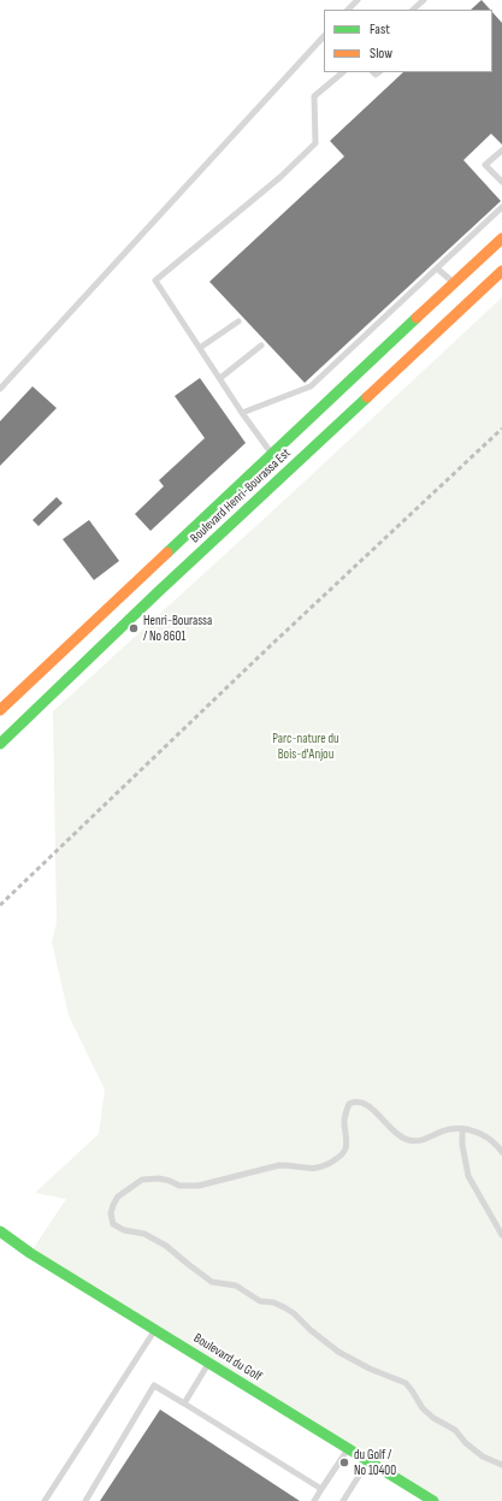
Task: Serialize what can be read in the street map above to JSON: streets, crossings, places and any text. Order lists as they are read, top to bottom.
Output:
{
  "streets": {
    "main road": ["Boulevard Henri-Bourassa Est", "Boulevard du Golf"]
  },
  "parks": ["Parc-nature du Bois-d'Anjou"],
  "places": ["Henri-Bourassa / No 8601", "du Golf / No 10400"],
  "legend": ["Fast", "Slow"]
}
